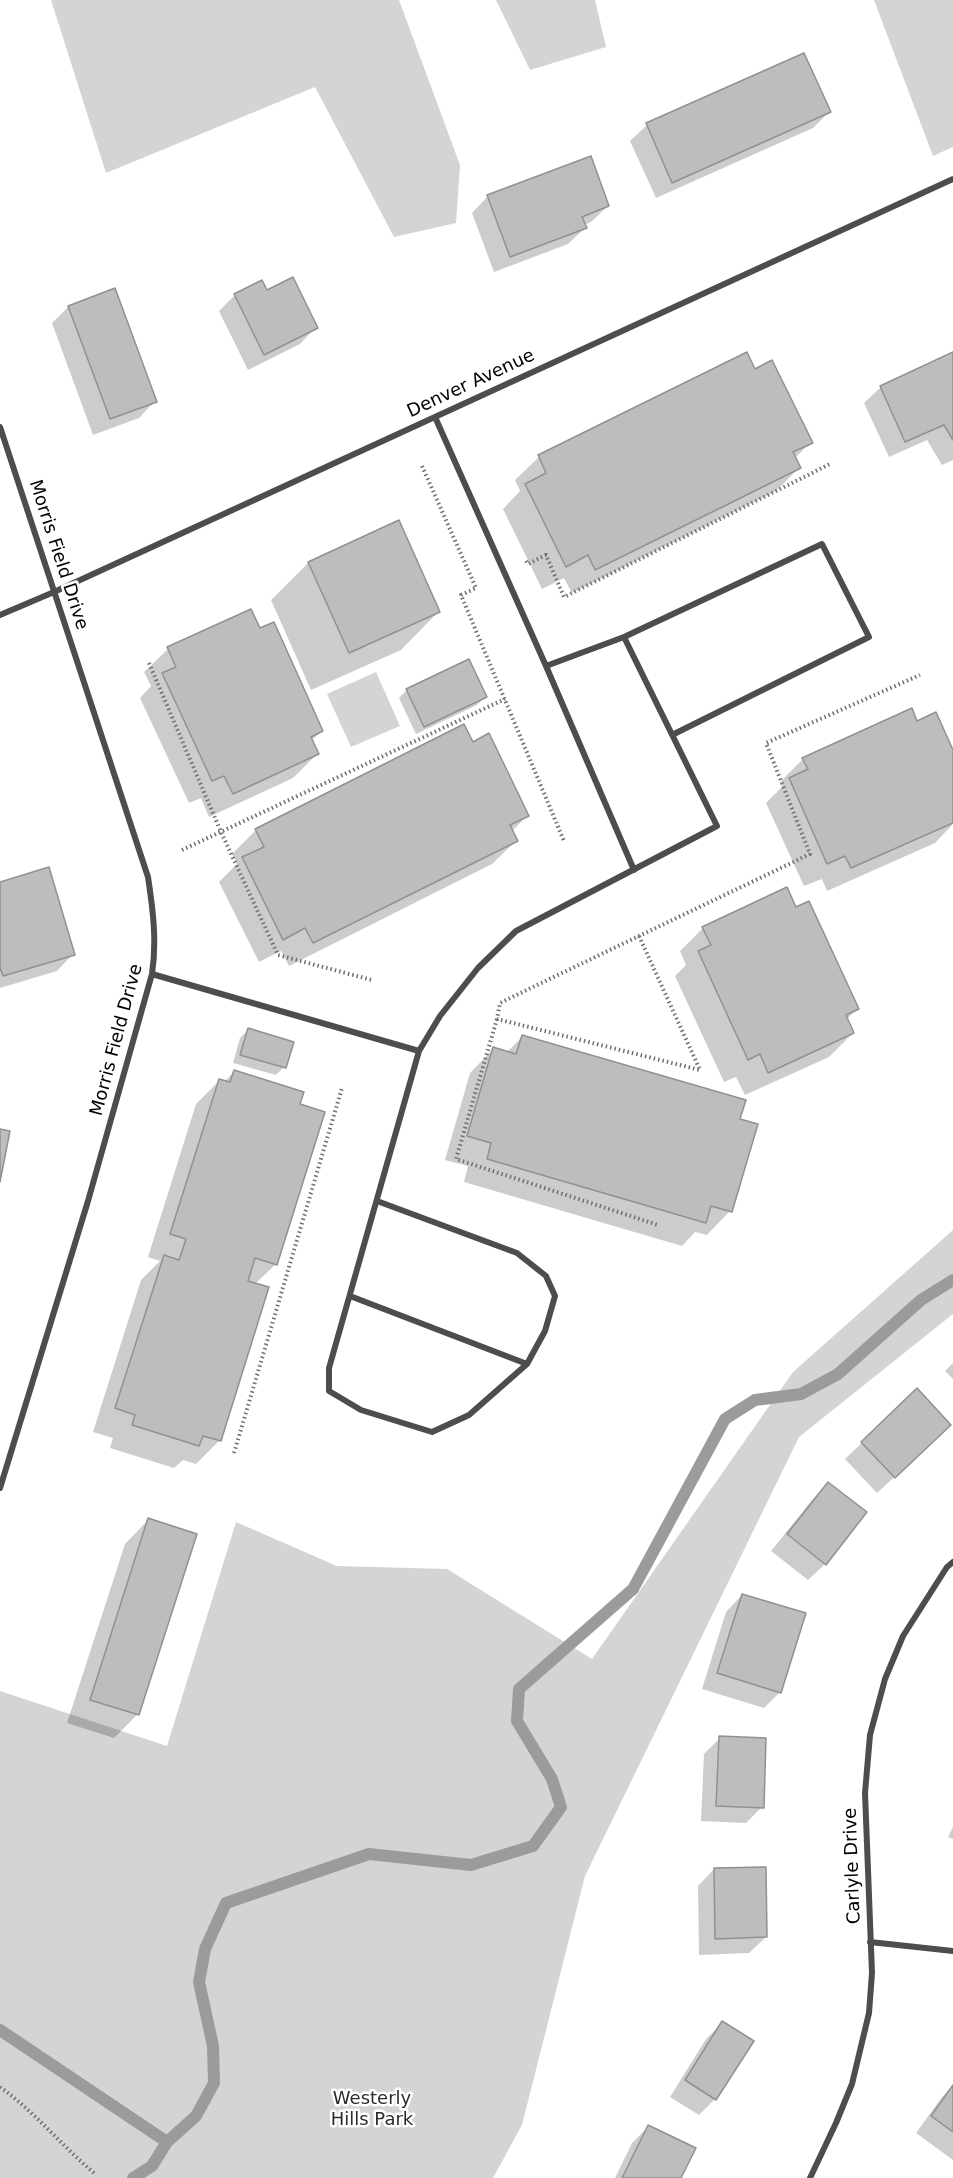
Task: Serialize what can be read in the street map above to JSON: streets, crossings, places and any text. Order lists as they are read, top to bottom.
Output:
{
  "streets": {
    "street": ["Denver Avenue", "Morris Field Drive", "Carlyle Drive"]
  },
  "crossings": [
    ["Denver Avenue", "Morris Field Drive"]
  ],
  "parks": ["Westerly Hills Park"]
}
